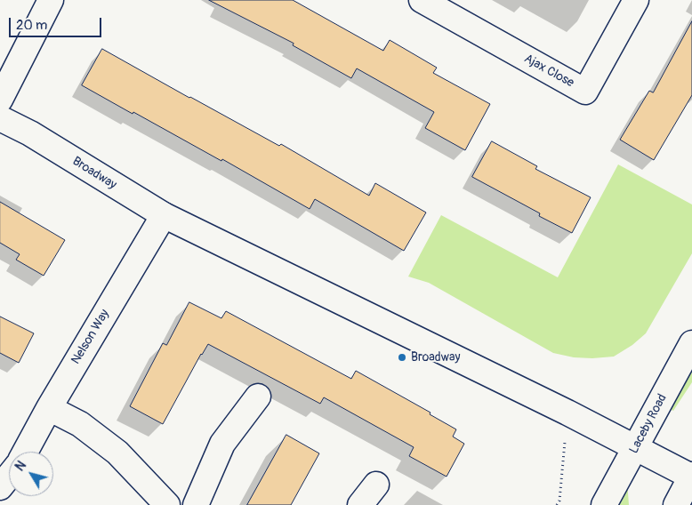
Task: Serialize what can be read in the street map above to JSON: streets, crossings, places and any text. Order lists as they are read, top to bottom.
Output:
{
  "streets": {
    "main road": [
      "Ajax Close",
      "Broadway",
      "Nelson Way",
      "Laceby Road"
    ]
  },
  "crossings": [
    ["Broadway", "Nelson Way"],
    ["Broadway", "Laceby Road"]
  ],
  "places": ["Broadway"],
  "scale_bar": "20 m",
  "north": "top left"
}
